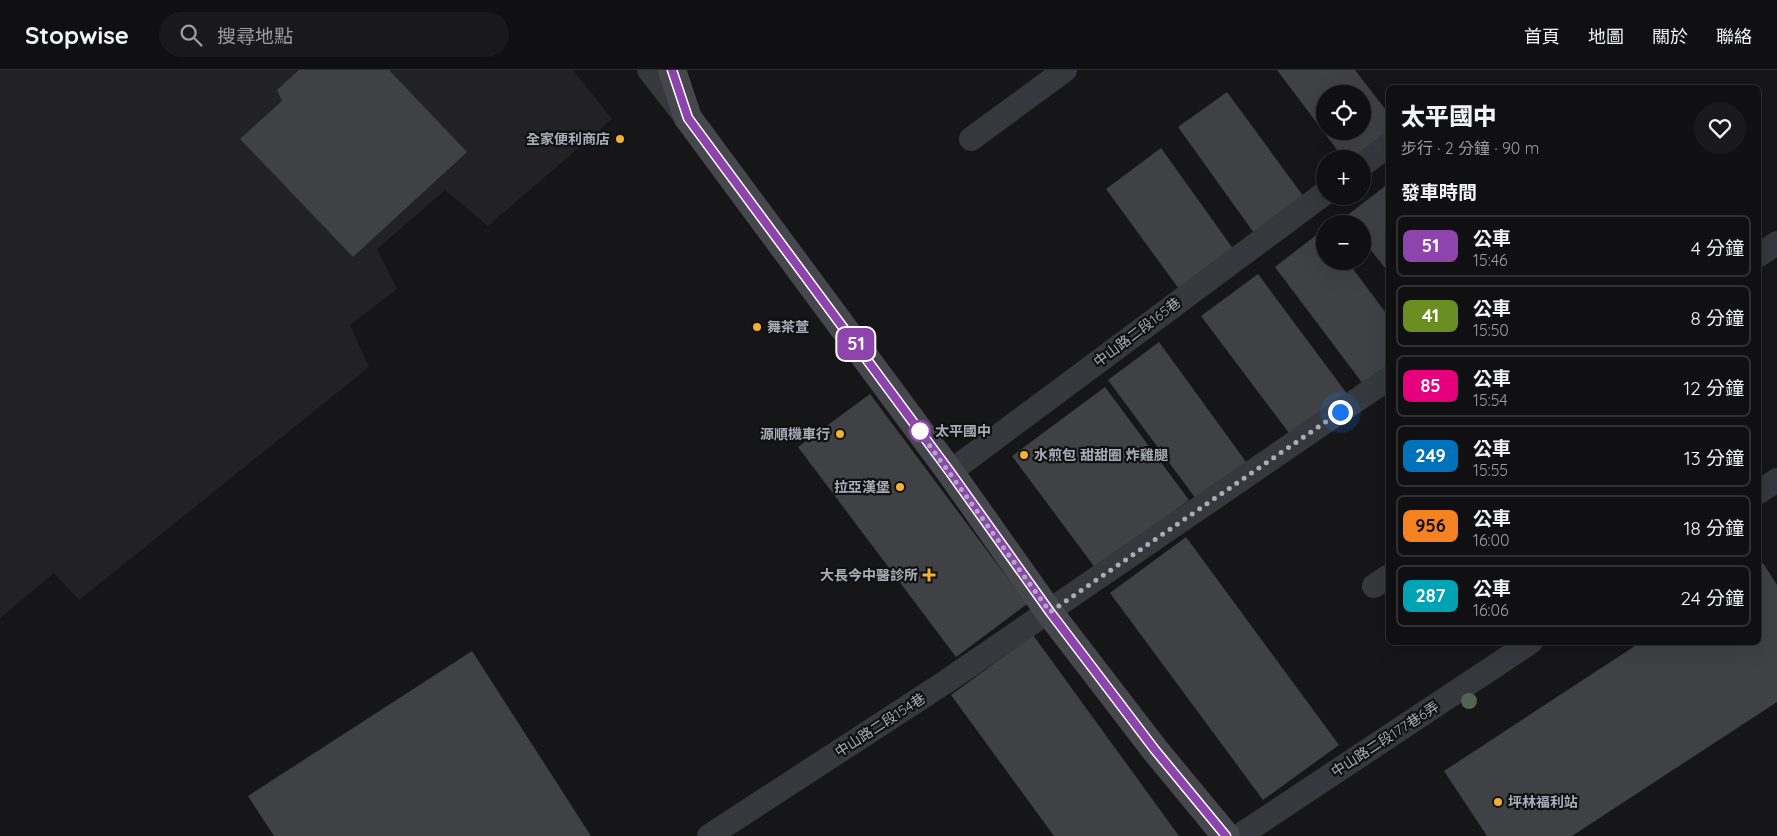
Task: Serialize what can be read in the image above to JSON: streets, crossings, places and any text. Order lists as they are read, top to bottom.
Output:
{
  "streets": {
    "lane": ["中山路二段165巷", "中山路二段154巷", "中山路二段177巷6弄"]
  },
  "places": {
    "other": [
      "全家便利商店",
      "舞茶萱",
      "太平國中",
      "源順機車行",
      "水煎包 甜甜圈 炸雞腿",
      "拉亞漢堡",
      "坪林福利站"
    ],
    "health": ["大長今中醫診所"]
  },
  "lines": ["bus line 51"],
  "page": {
    "header": "Stopwise",
    "search": "搜尋地點",
    "nav": [
      "首頁",
      "地圖",
      "關於",
      "聯絡"
    ],
    "on_map": "51",
    "map_buttons": ["+", "−"],
    "heading": [
      ["太平國中", "步行 · 2 分鐘 · 90 m"],
      "發車時間"
    ],
    "list": [
      {
        "mark": "51",
        "name": "公車",
        "note": "15:46",
        "value": "4 分鐘"
      },
      {
        "mark": "41",
        "name": "公車",
        "note": "15:50",
        "value": "8 分鐘"
      },
      {
        "mark": "85",
        "name": "公車",
        "note": "15:54",
        "value": "12 分鐘"
      },
      {
        "mark": "249",
        "name": "公車",
        "note": "15:55",
        "value": "13 分鐘"
      },
      {
        "mark": "956",
        "name": "公車",
        "note": "16:00",
        "value": "18 分鐘"
      },
      {
        "mark": "287",
        "name": "公車",
        "note": "16:06",
        "value": "24 分鐘"
      }
    ]
  }
}
